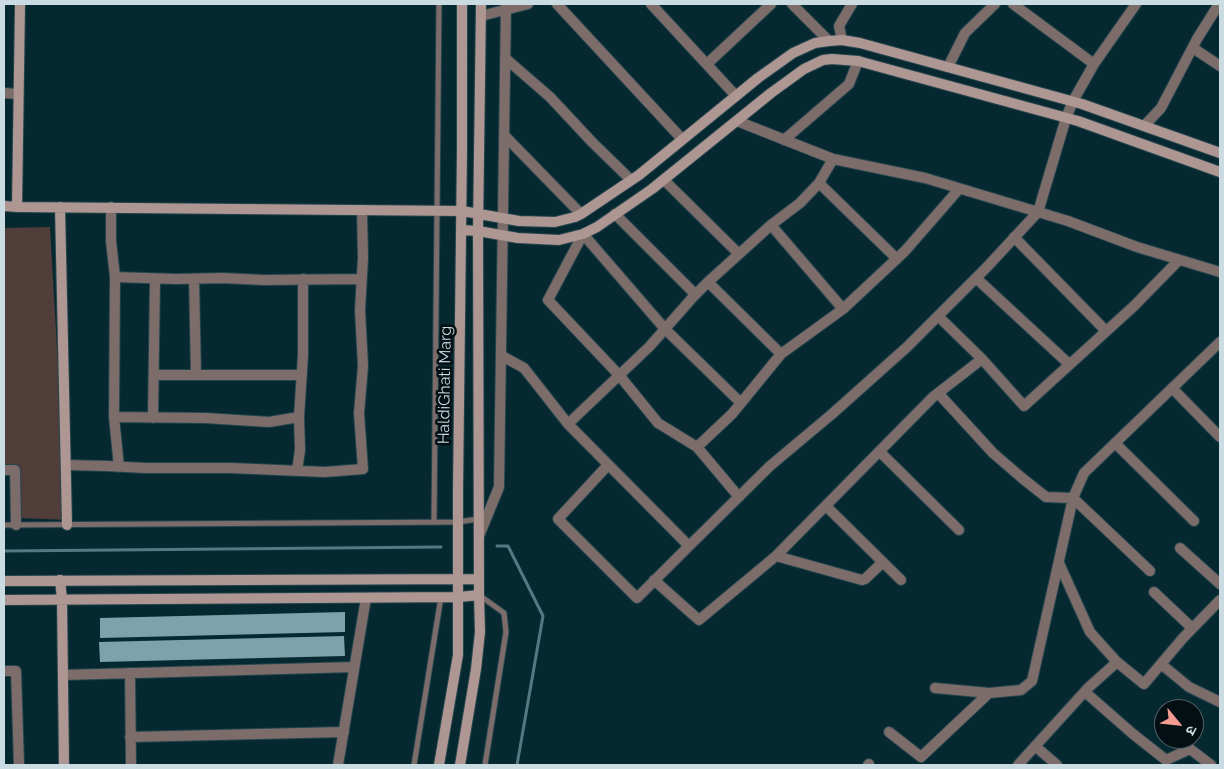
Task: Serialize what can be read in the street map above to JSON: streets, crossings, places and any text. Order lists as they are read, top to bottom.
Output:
{
  "streets": {
    "street": ["HaldiGhati Marg"]
  },
  "north": "bottom right"
}
